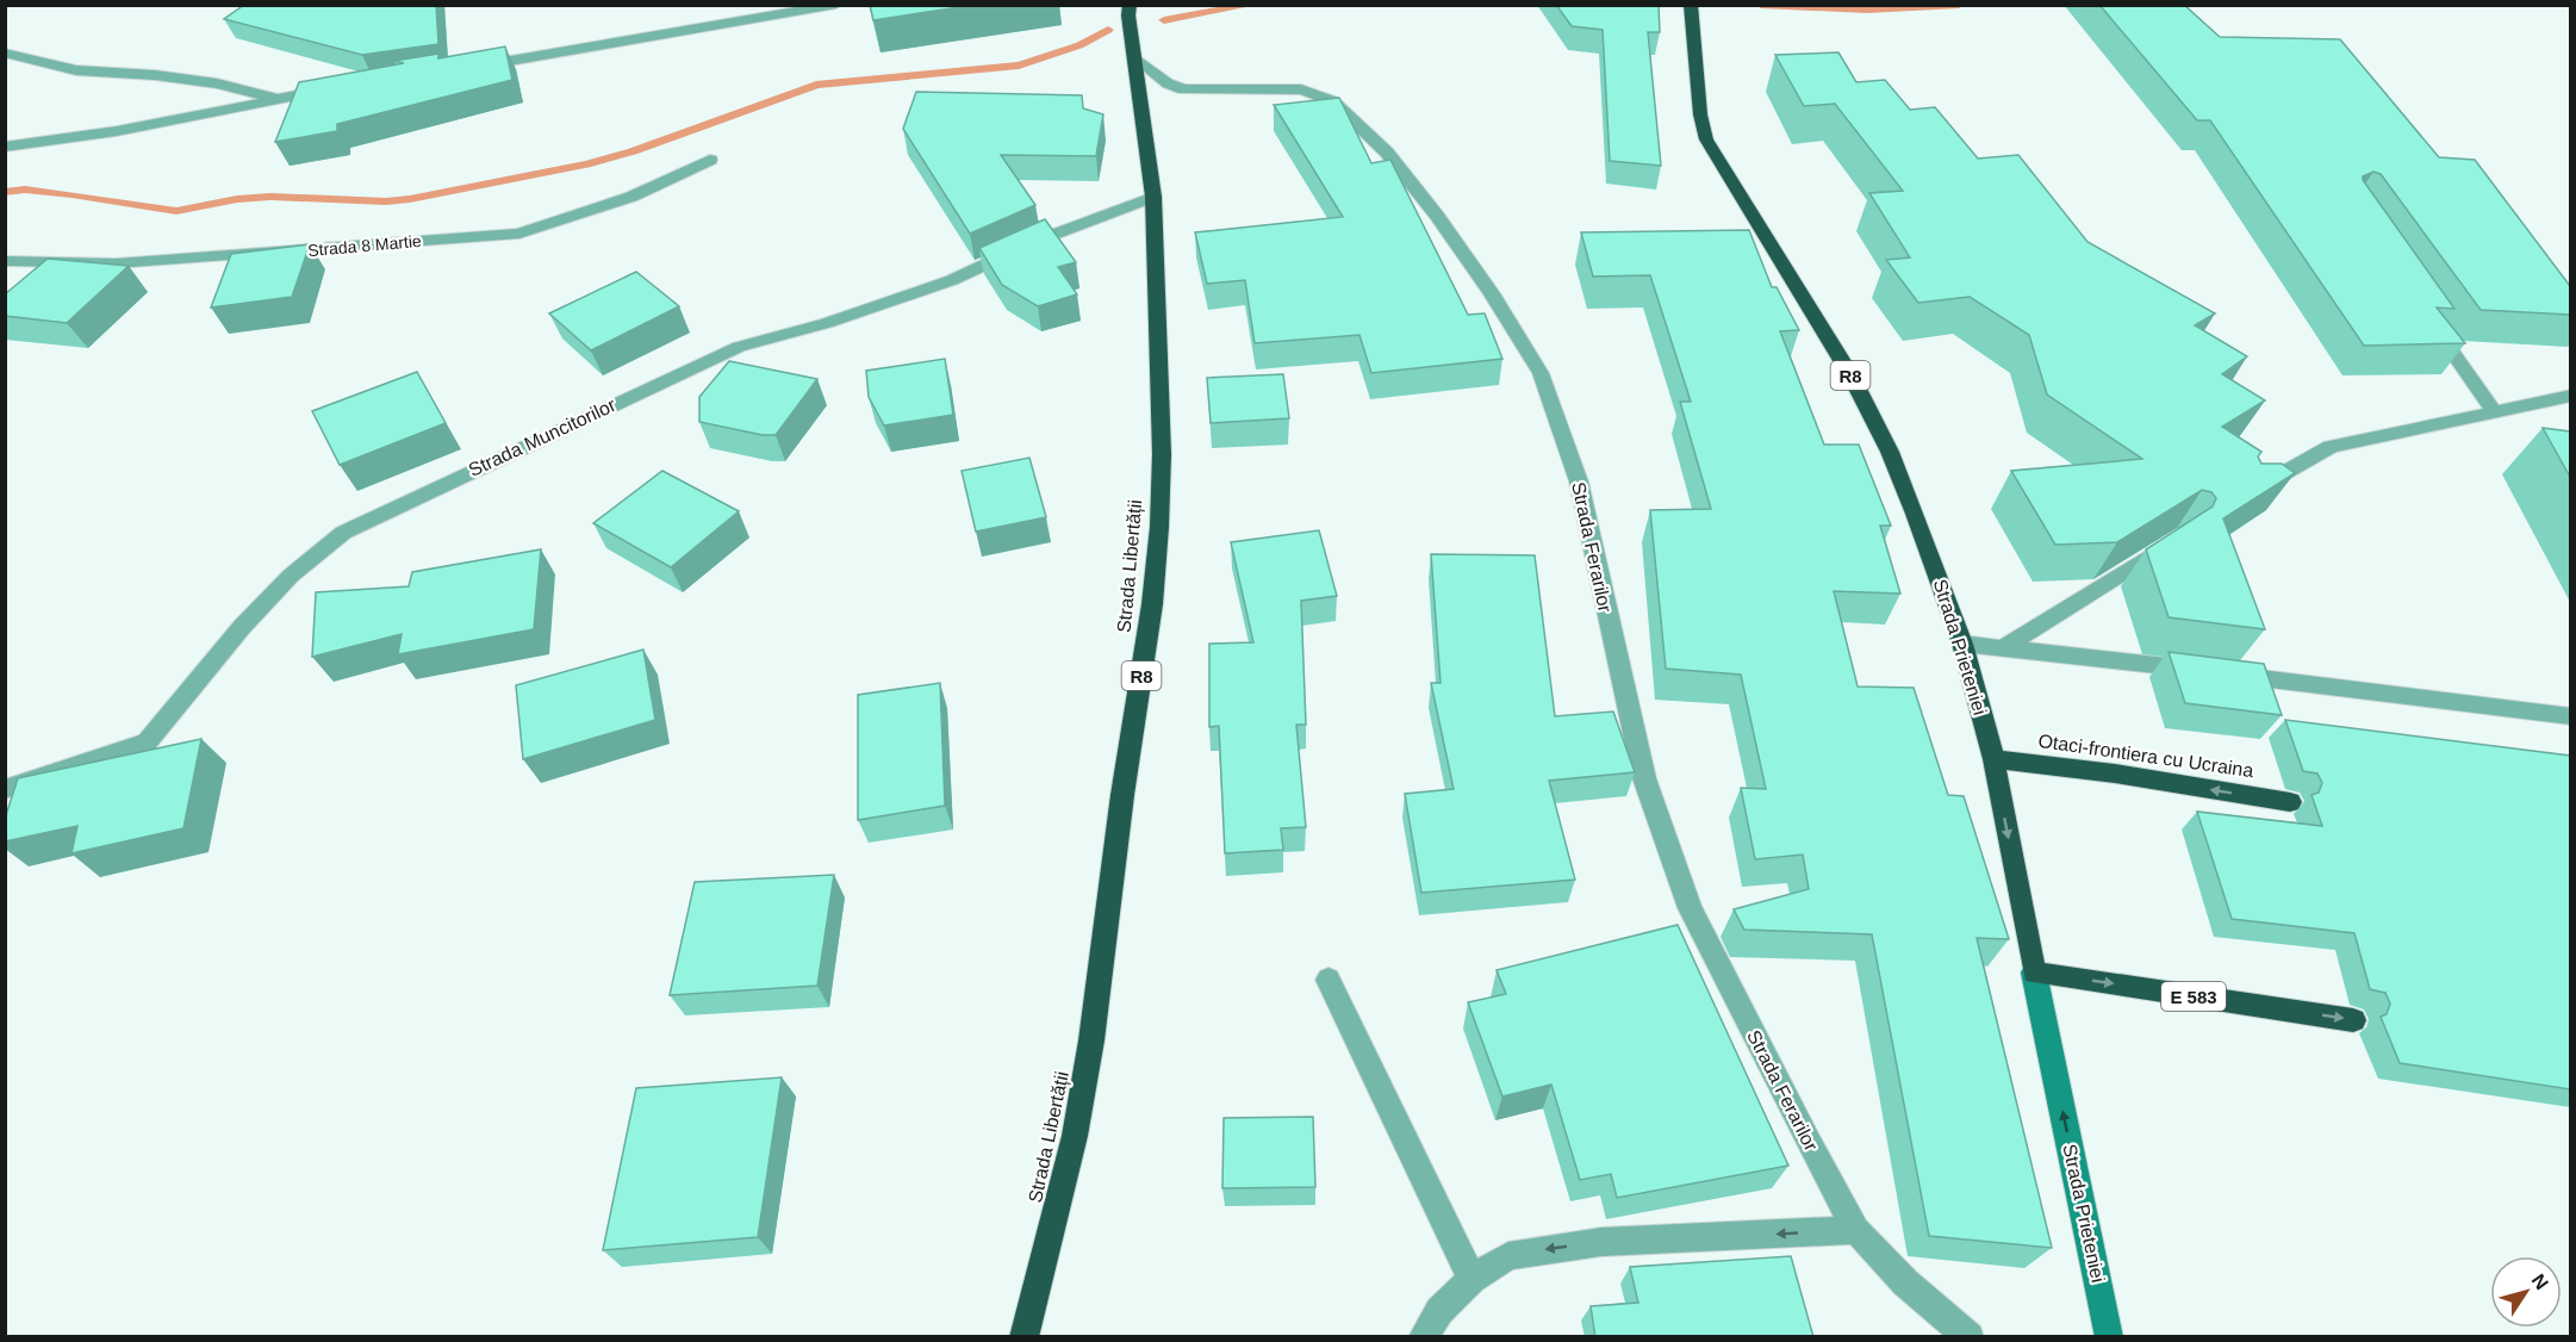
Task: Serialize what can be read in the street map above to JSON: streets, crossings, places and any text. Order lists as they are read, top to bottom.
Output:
{
  "streets": {
    "highway": [
      "R8",
      "Strada Libertății",
      "Strada Prieteniei",
      "Otaci-frontiera cu Ucraina",
      "E 583"
    ],
    "street": ["Strada 8 Martie", "Strada Muncitorilor", "Strada Ferarilor"]
  },
  "crossings": [
    ["Strada Muncitorilor", "Strada Libertății"],
    ["Strada Ferarilor", "Strada Libertății"],
    ["Strada Prieteniei", "Otaci-frontiera cu Ucraina"],
    ["Strada Prieteniei", "E 583"]
  ],
  "one_way": ["Otaci-frontiera cu Ucraina"],
  "north": "top right"
}
